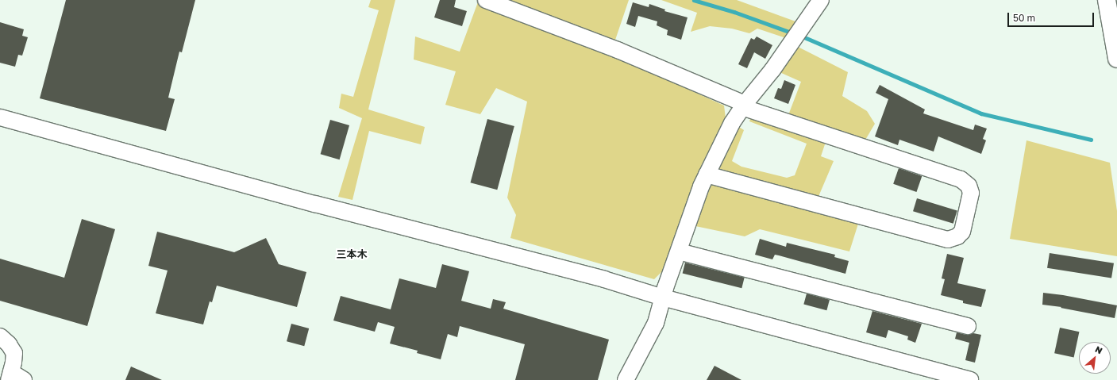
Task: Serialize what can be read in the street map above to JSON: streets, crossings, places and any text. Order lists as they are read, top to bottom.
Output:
{
  "districts": ["三本木"],
  "scale_bar": "50 m",
  "north": "top right"
}
